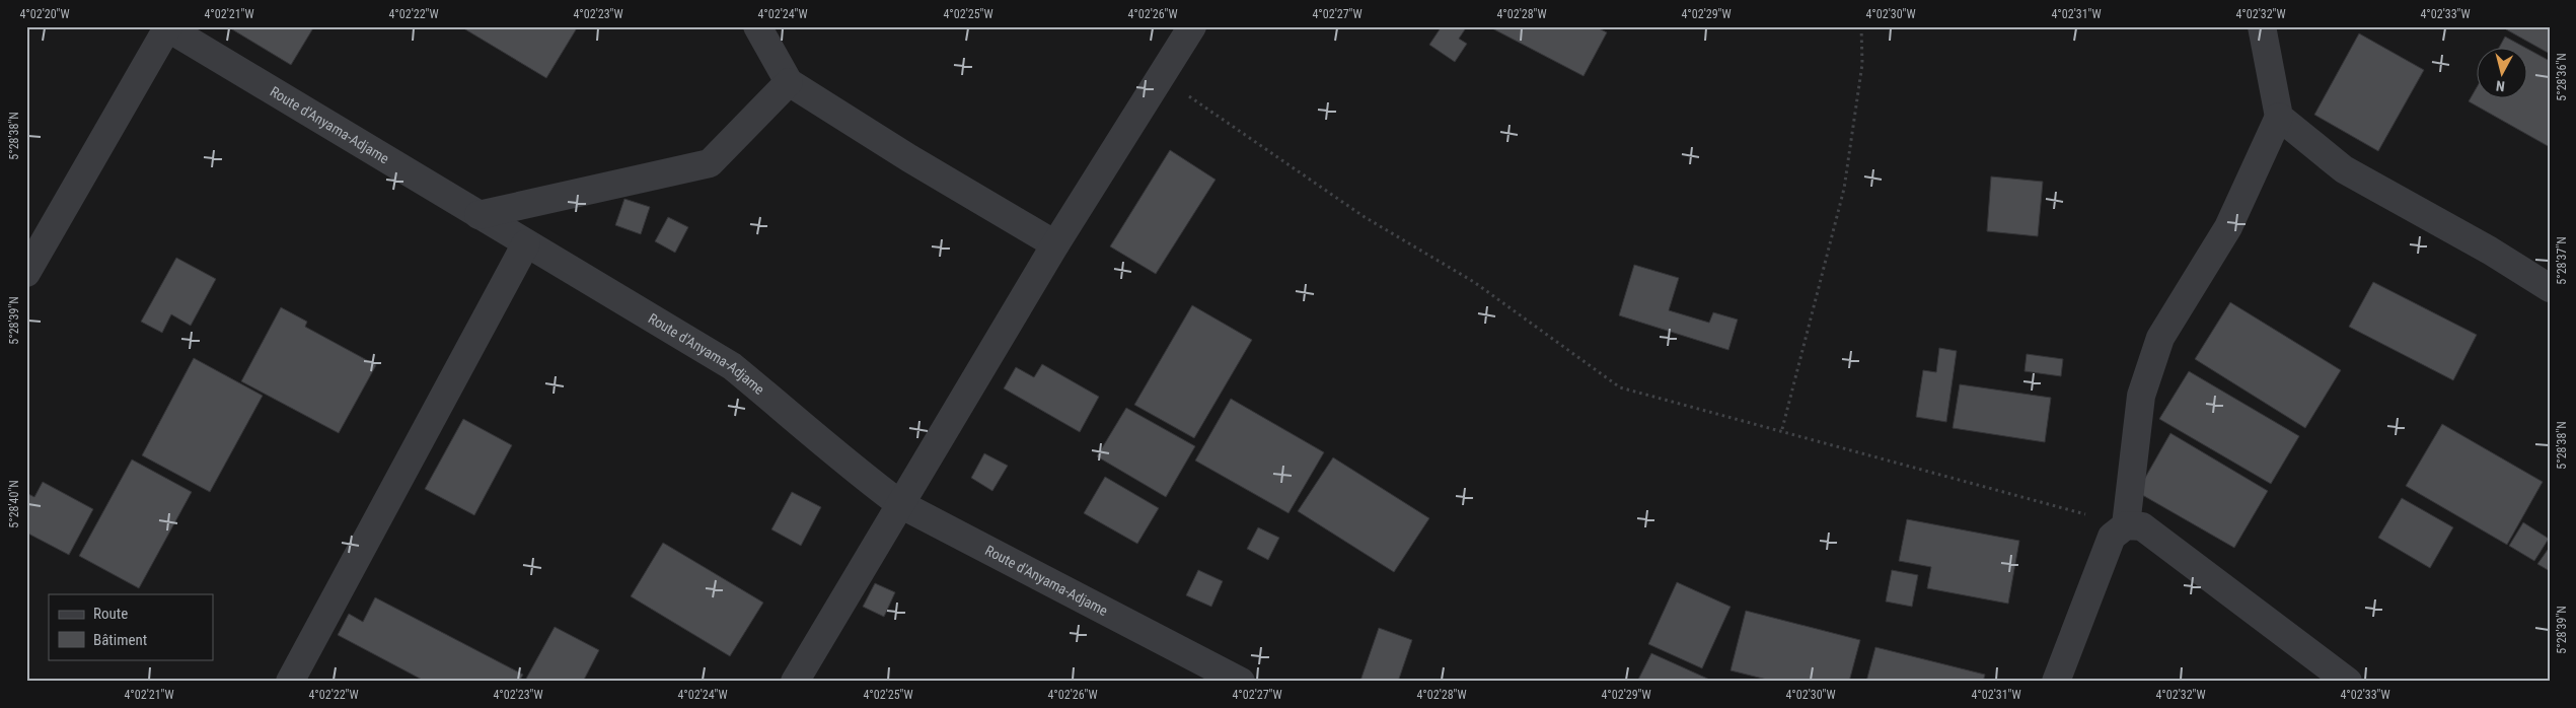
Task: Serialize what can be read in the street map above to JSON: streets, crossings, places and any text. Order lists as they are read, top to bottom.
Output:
{
  "streets": {
    "street": ["Route d'Anyama-Adjame"]
  },
  "legend": ["Route", "Bâtiment"],
  "north": "bottom",
  "coordinates": [
    "4°02'20\"W",
    "4°02'21\"W",
    "4°02'22\"W",
    "4°02'23\"W",
    "4°02'24\"W",
    "4°02'25\"W",
    "4°02'26\"W",
    "4°02'27\"W",
    "4°02'28\"W",
    "4°02'29\"W",
    "4°02'30\"W",
    "4°02'31\"W",
    "4°02'32\"W",
    "4°02'33\"W",
    "5°28'36\"N",
    "5°28'38\"N",
    "5°28'37\"N",
    "5°28'39\"N",
    "5°28'40\"N"
  ]
}
